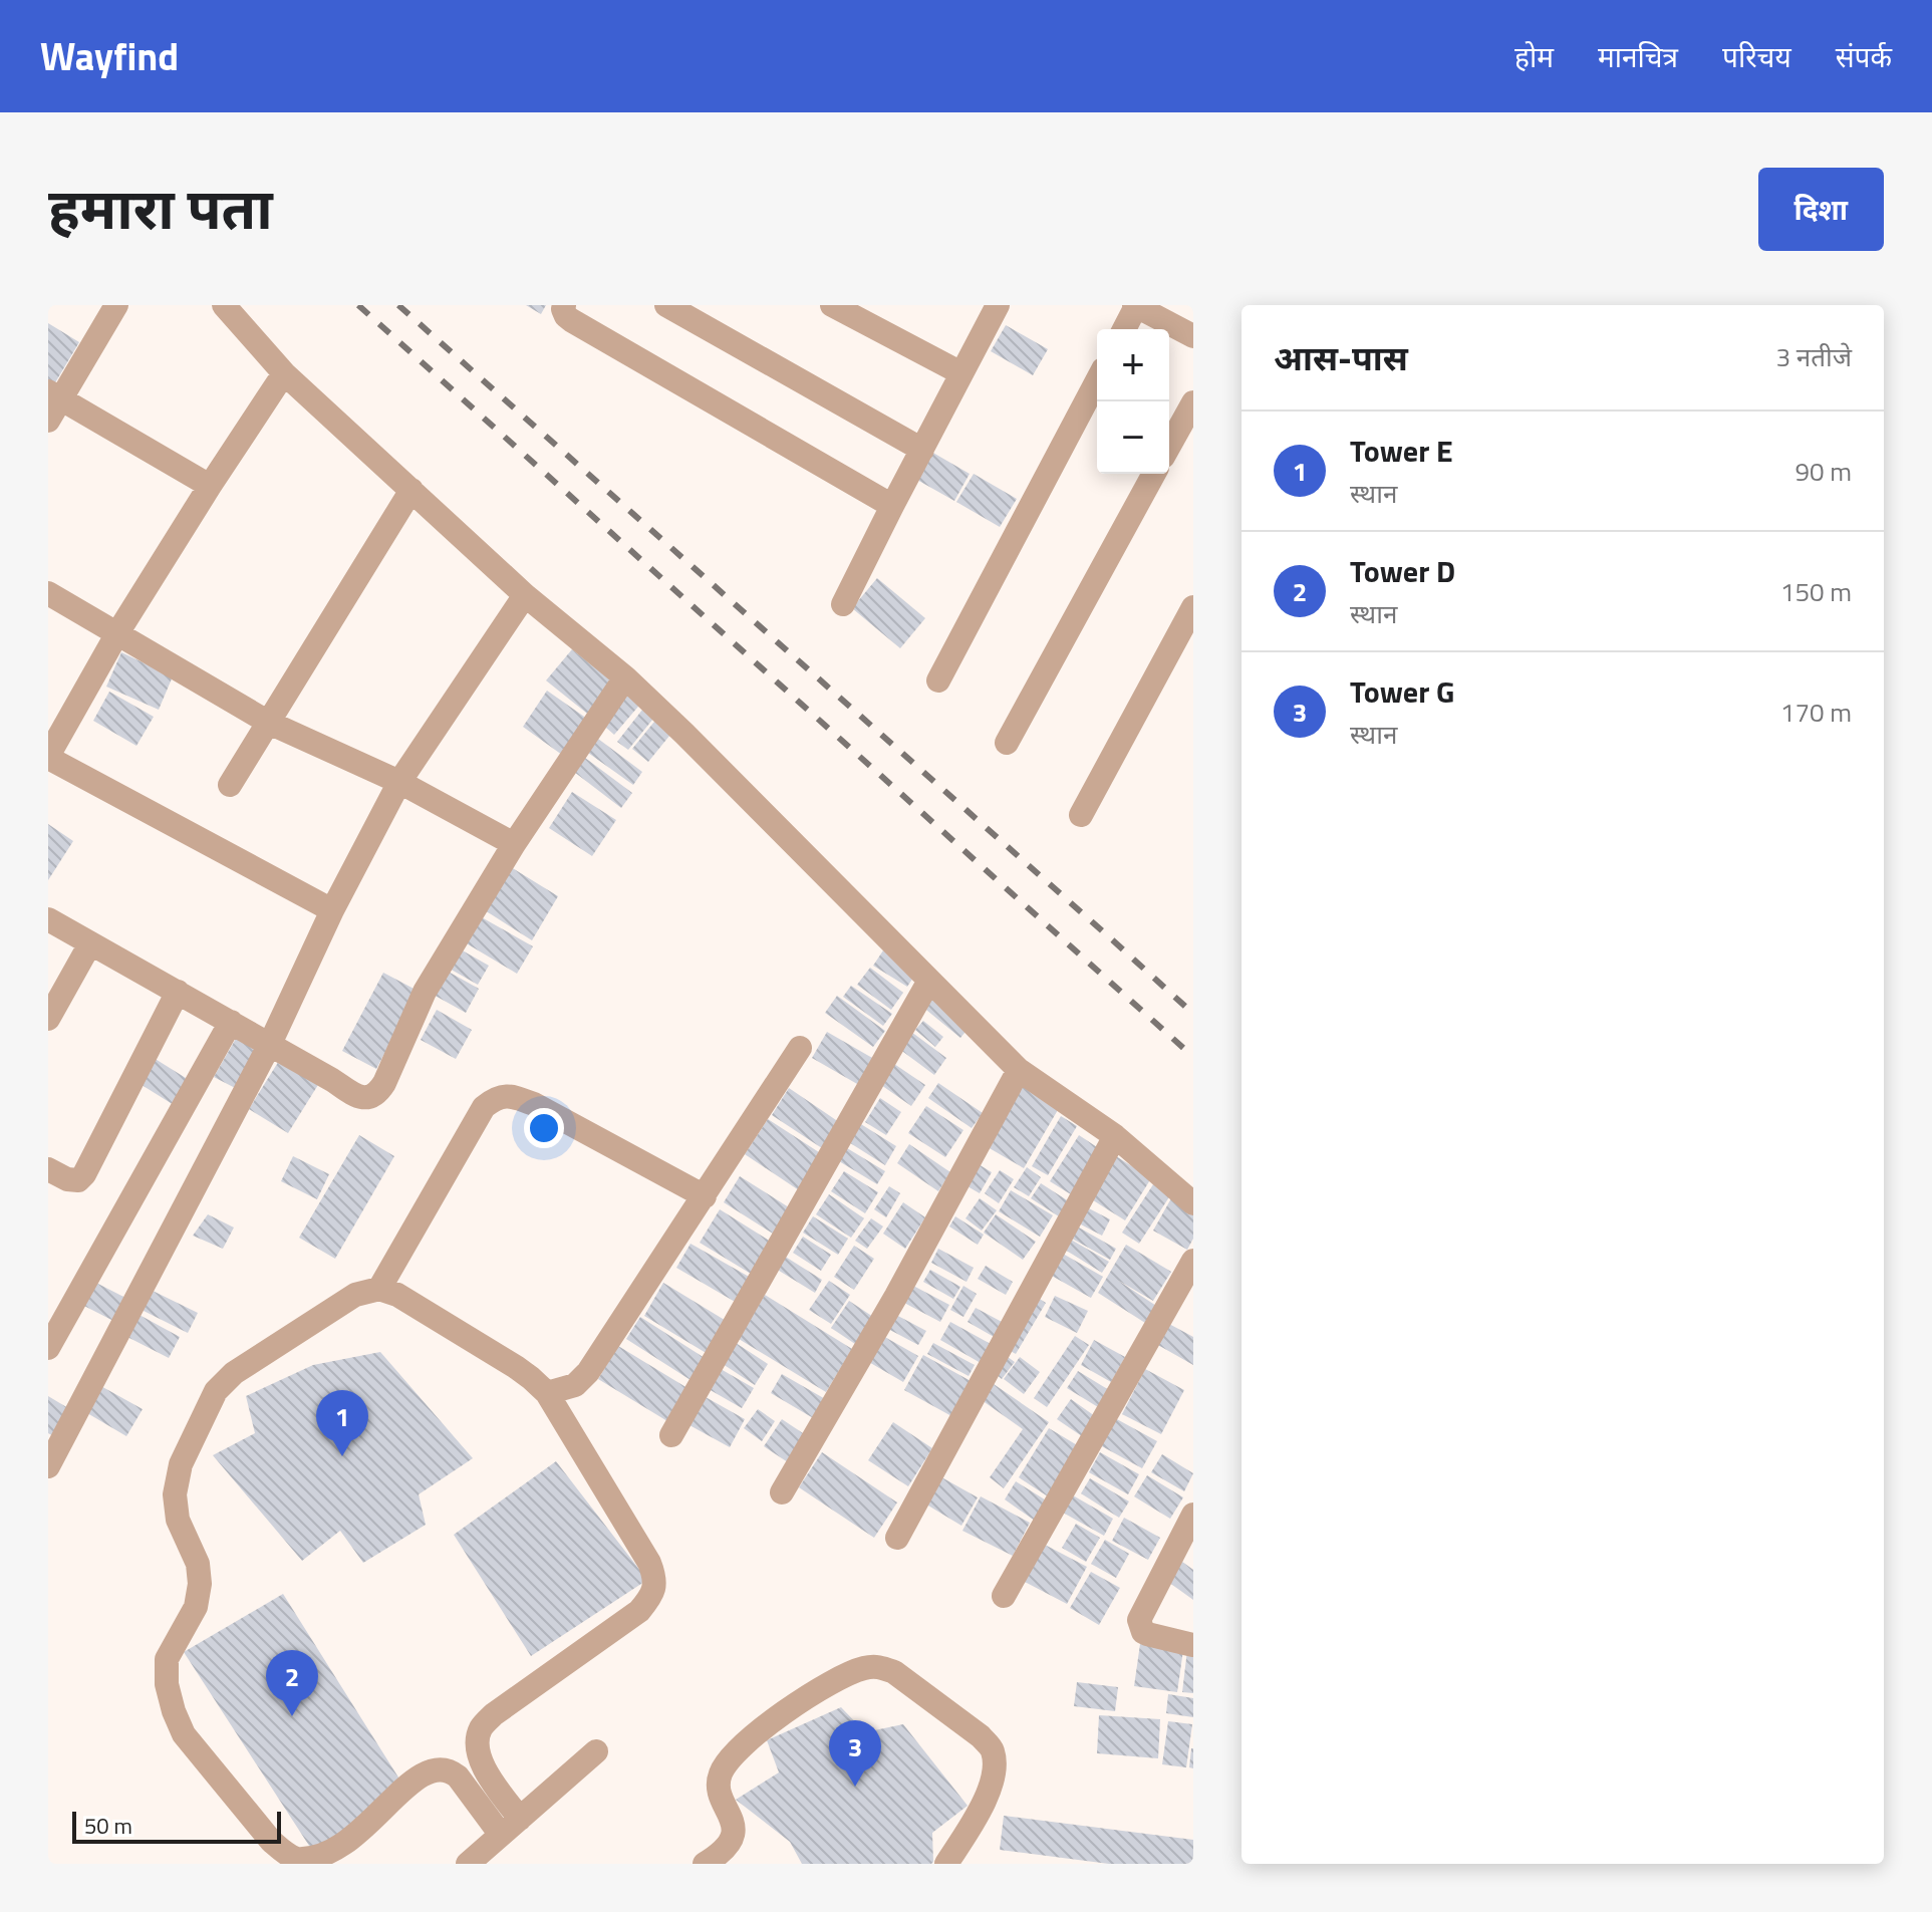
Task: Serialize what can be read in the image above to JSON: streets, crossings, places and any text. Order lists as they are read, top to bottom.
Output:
{
  "scale_bar": "50 m",
  "page": {
    "header": "Wayfind",
    "nav": [
      "होम",
      "मानचित्र",
      "परिचय",
      "संपर्क"
    ],
    "title": "हमारा पता",
    "buttons": "दिशा",
    "heading": ["आस-पास", "3 नतीजे"],
    "map_buttons": ["+", "−"],
    "list": [
      {
        "mark": "1",
        "name": "Tower E",
        "note": "स्थान",
        "value": "90 m"
      },
      {
        "mark": "2",
        "name": "Tower D",
        "note": "स्थान",
        "value": "150 m"
      },
      {
        "mark": "3",
        "name": "Tower G",
        "note": "स्थान",
        "value": "170 m"
      }
    ],
    "pins": ["1", "2", "3"],
    "scale": "50 m"
  }
}
